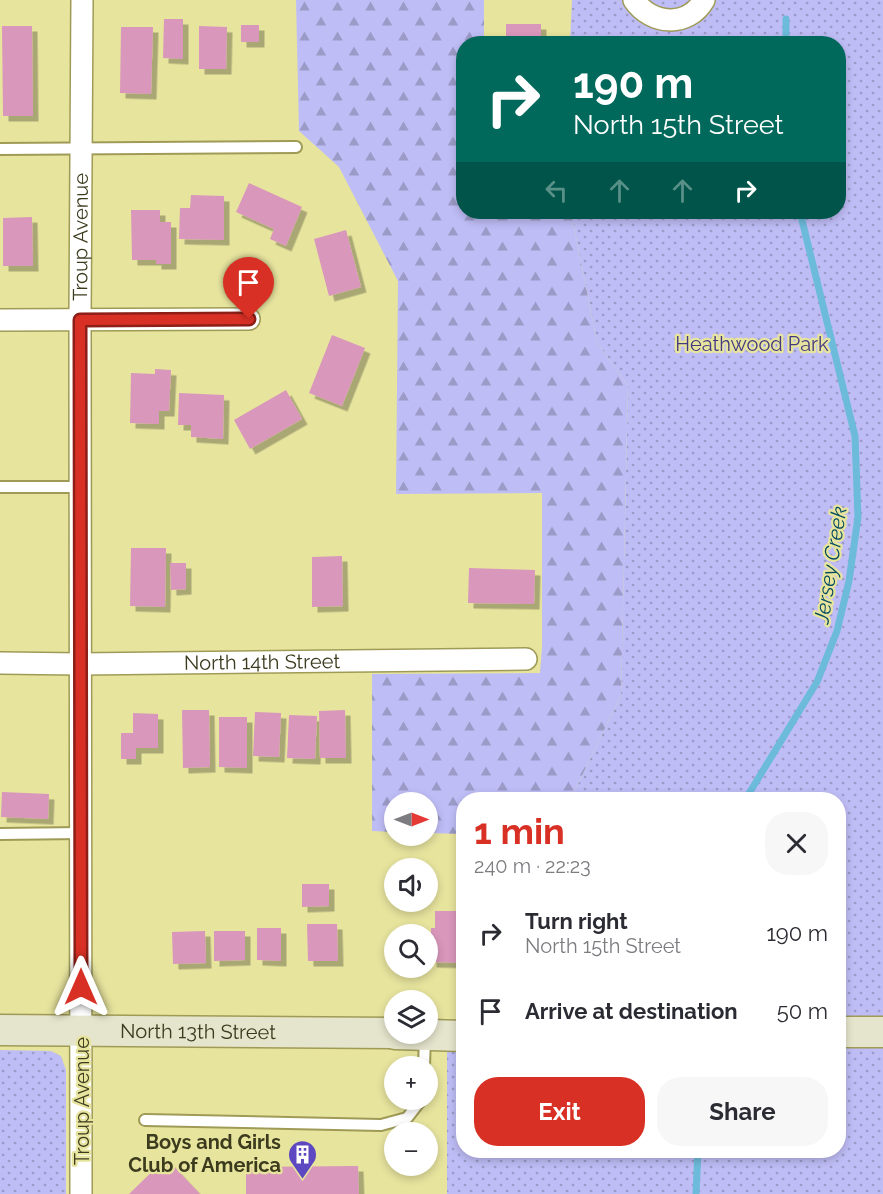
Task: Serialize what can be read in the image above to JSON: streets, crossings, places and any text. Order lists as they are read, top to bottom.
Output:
{
  "streets": {
    "street": ["Troup Avenue", "North 14th Street", "North 13th Street"]
  },
  "crossings": [
    ["Troup Avenue", "North 14th Street"],
    ["Troup Avenue", "North 13th Street"]
  ],
  "water": ["Jersey Creek"],
  "parks": ["Heathwood Park"],
  "places": {
    "building": ["Boys and Girls Club of America"]
  },
  "north": "right",
  "page": {
    "turn": ["190 m", "North 15th Street"],
    "map_buttons": ["+", "−"],
    "heading": ["1 min", "240 m · 22:23"],
    "list": [
      {
        "name": "Turn right",
        "note": "North 15th Street",
        "value": "190 m"
      },
      {
        "name": "Arrive at destination",
        "value": "50 m"
      }
    ],
    "buttons": ["Exit", "Share"]
  }
}
